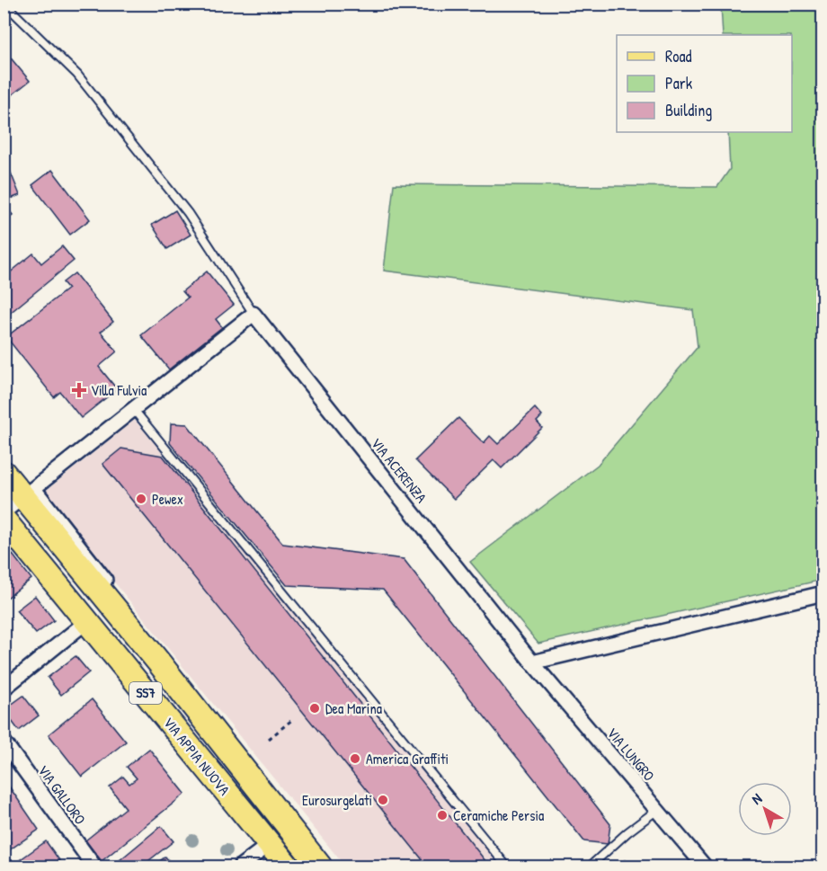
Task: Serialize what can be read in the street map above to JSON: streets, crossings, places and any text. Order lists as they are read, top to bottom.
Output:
{
  "streets": {
    "main road": ["SS7", "VIA APPIA NUOVA"],
    "street": ["VIA ACERENZA", "VIA LUNGRO", "VIA GALLORO"]
  },
  "crossings": [
    ["VIA ACERENZA", "VIA LUNGRO"]
  ],
  "places": {
    "health": ["Villa Fulvia"],
    "other": [
      "Pewex",
      "Dea Marina",
      "America Graffiti",
      "Eurosurgelati",
      "Ceramiche Persia"
    ]
  },
  "legend": ["Road", "Park", "Building"],
  "north": "top left"
}
